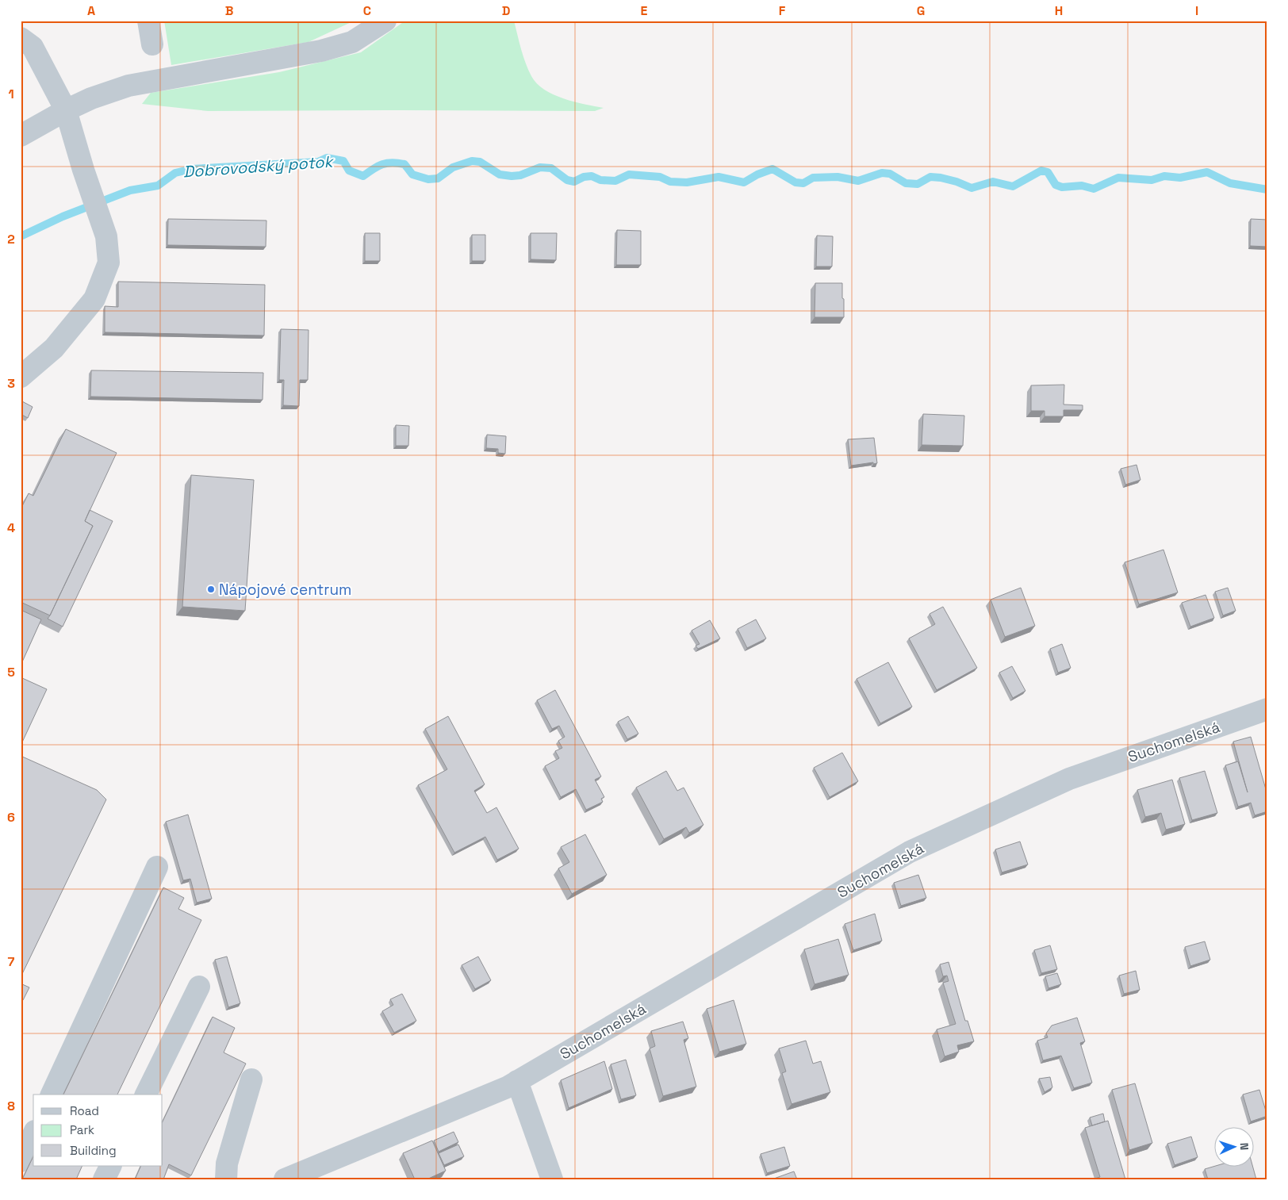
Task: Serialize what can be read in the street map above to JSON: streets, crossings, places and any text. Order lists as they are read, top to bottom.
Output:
{
  "streets": {
    "street": ["Suchomelská"]
  },
  "water": ["Dobrovodský potok"],
  "places": ["Nápojové centrum"],
  "legend": ["Road", "Park", "Building"],
  "north": "right",
  "grid": {
    "columns": [
      "A",
      "B",
      "C",
      "D",
      "E",
      "F",
      "G",
      "H",
      "I"
    ],
    "rows": [
      "1",
      "2",
      "3",
      "4",
      "5",
      "6",
      "7",
      "8"
    ]
  }
}
